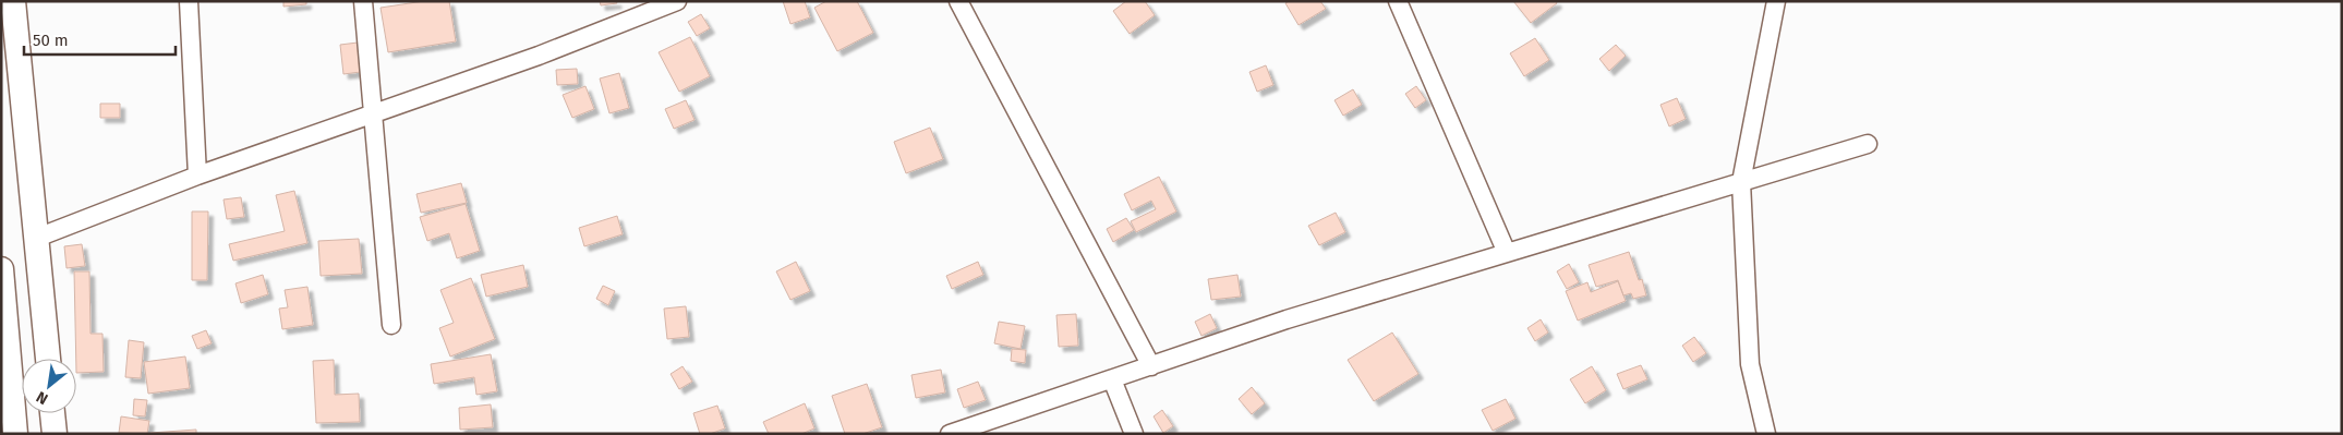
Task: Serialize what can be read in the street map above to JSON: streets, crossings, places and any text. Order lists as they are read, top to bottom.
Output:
{
  "scale_bar": "50 m",
  "north": "bottom left"
}
